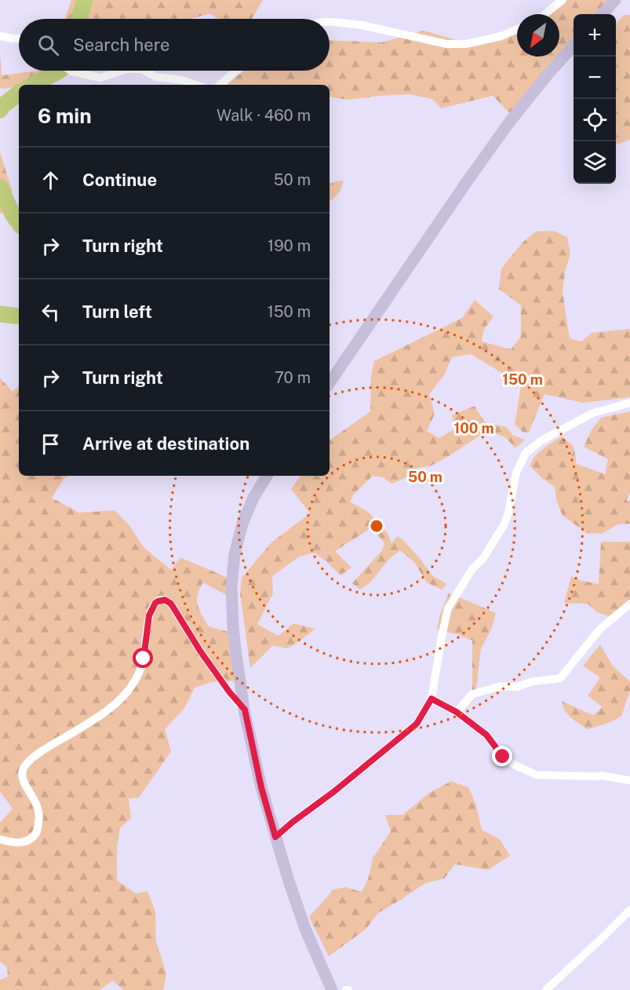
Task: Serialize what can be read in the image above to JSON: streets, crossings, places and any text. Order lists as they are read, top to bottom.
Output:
{
  "north": "bottom left",
  "page": {
    "map_buttons": ["+", "−"],
    "search": "Search here",
    "heading": ["6 min", "Walk · 460 m"],
    "list": [
      ["Continue", "50 m"],
      ["Turn right", "190 m"],
      ["Turn left", "150 m"],
      ["Turn right", "70 m"],
      "Arrive at destination"
    ]
  },
  "rings": ["150 m", "100 m", "50 m"]
}
